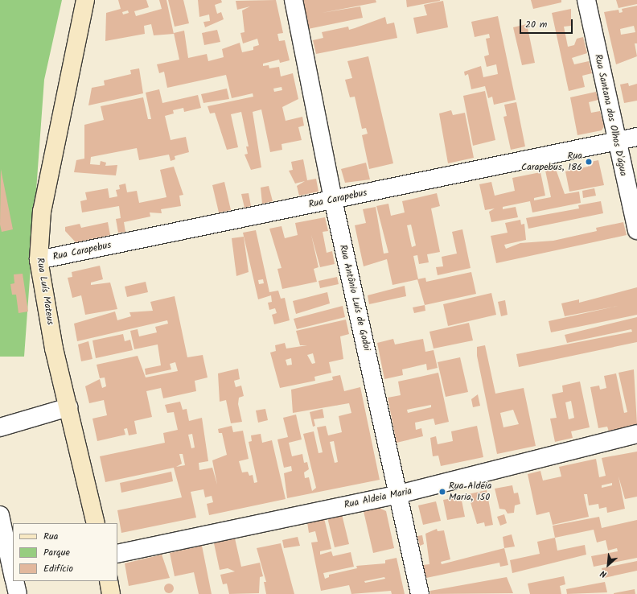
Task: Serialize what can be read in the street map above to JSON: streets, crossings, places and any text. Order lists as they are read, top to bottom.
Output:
{
  "streets": {
    "main road": ["Rua Luís Mateus"],
    "street": [
      "Rua Santana dos Olhos D'água",
      "Rua Carapebus",
      "Rua Antônio Luís de Godoi",
      "Rua Aldeia Maria"
    ]
  },
  "crossings": [
    ["Rua Santana dos Olhos D'água", "Rua Carapebus"],
    ["Rua Carapebus", "Rua Luís Mateus"],
    ["Rua Carapebus", "Rua Antônio Luís de Godoi"],
    ["Rua Antônio Luís de Godoi", "Rua Aldeia Maria"]
  ],
  "places": ["Rua Carapebus, 186", "Rua Aldeia Maria, 150"],
  "legend": ["Rua", "Parque", "Edifício"],
  "scale_bar": "20 m",
  "north": "bottom left"
}
